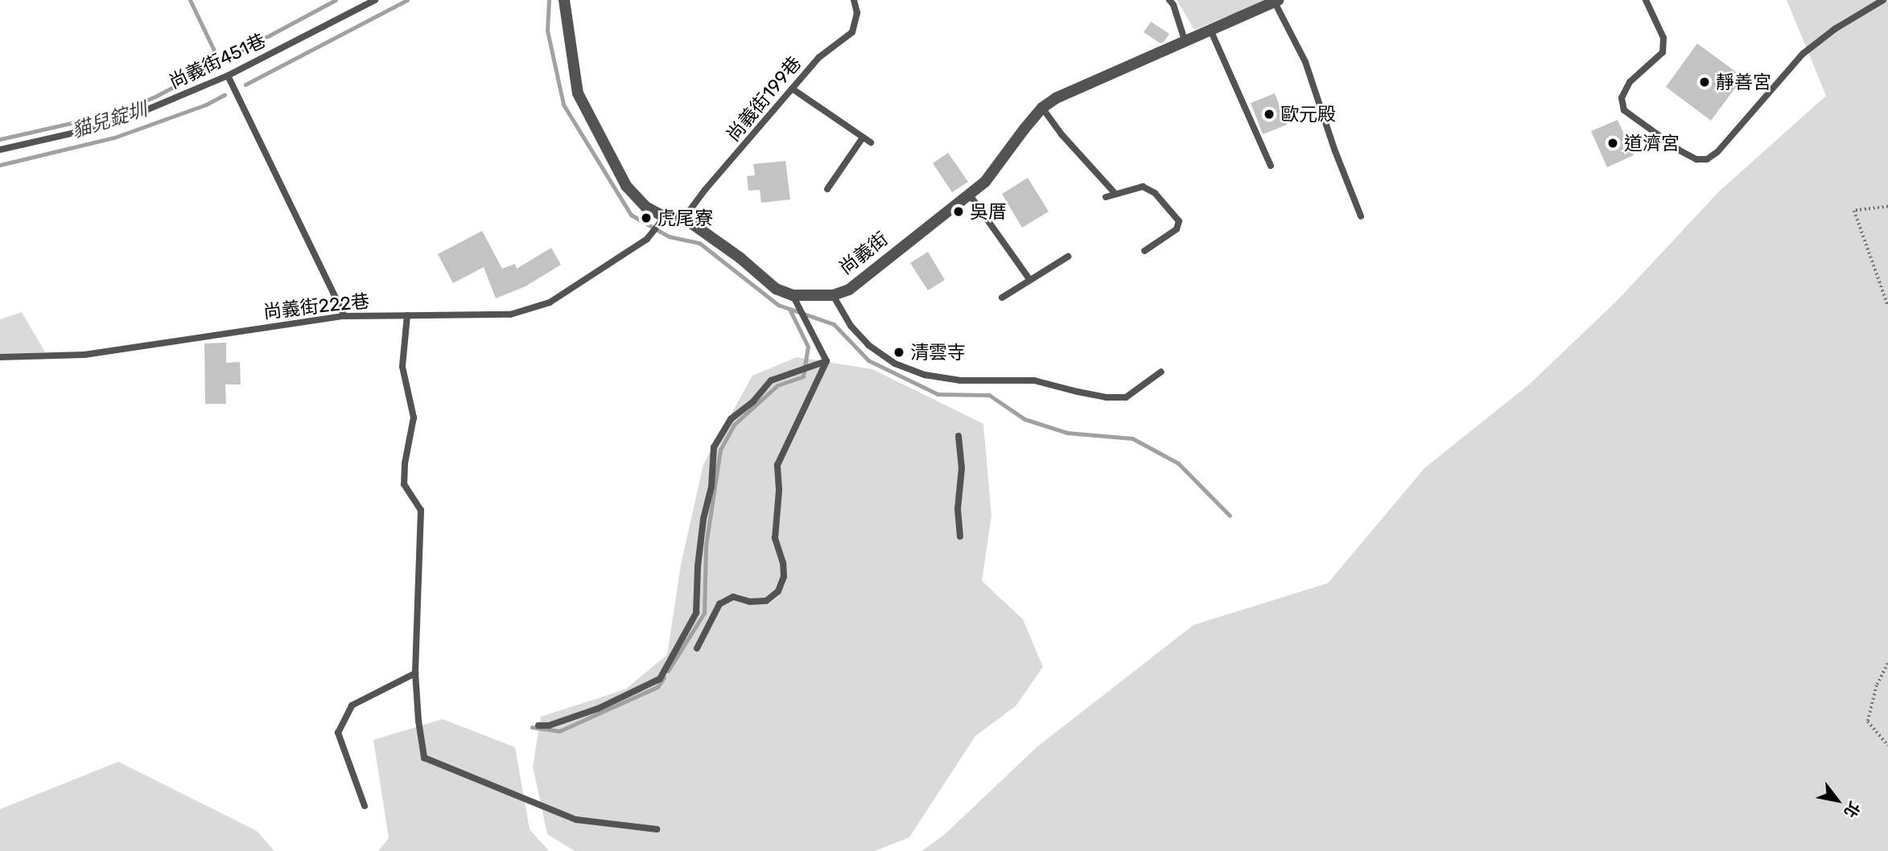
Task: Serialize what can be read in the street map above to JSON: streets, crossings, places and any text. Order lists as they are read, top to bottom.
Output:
{
  "streets": {
    "street": ["尚義街"],
    "lane": ["尚義街451巷", "尚義街199巷", "尚義街222巷"]
  },
  "crossings": [
    ["尚義街199巷", "尚義街"]
  ],
  "water": ["貓兒錠圳"],
  "places": [
    "靜善宮",
    "歐元殿",
    "道濟宮",
    "吳厝",
    "虎尾寮",
    "清雲寺"
  ],
  "north": "bottom right"
}
